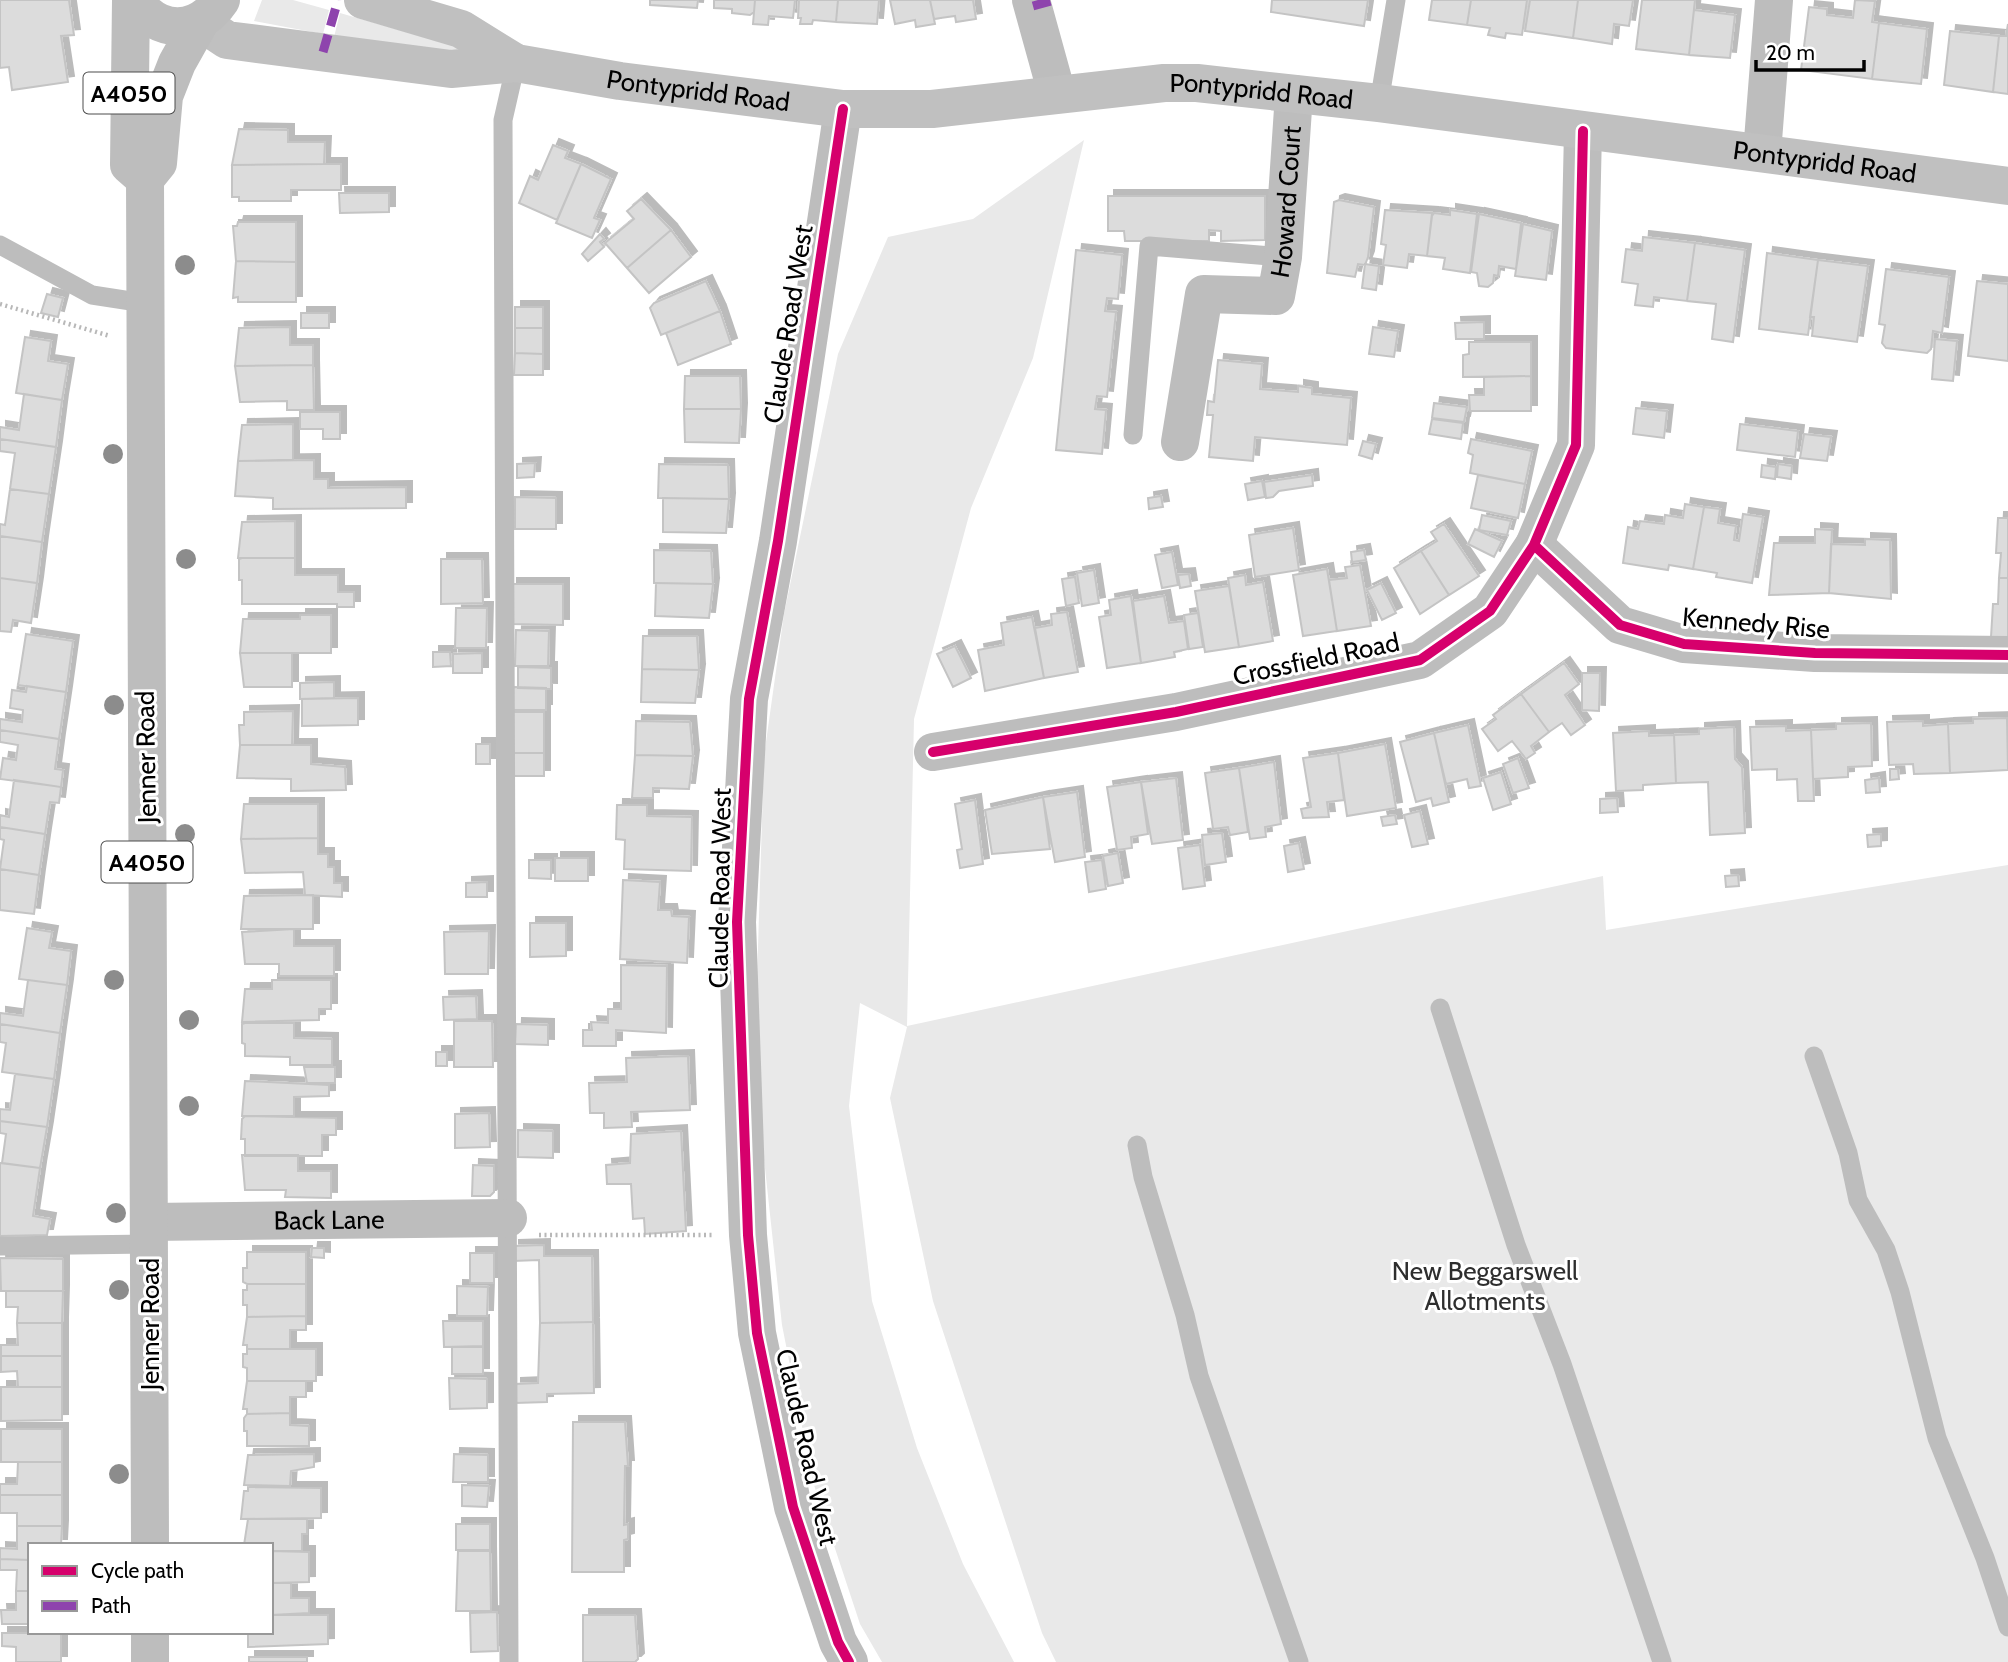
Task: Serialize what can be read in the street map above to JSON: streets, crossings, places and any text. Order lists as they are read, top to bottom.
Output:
{
  "streets": {
    "main road": ["Pontypridd Road"],
    "street": [
      "A4050",
      "Howard Court",
      "Claude Road West",
      "Kennedy Rise",
      "Crossfield Road",
      "Jenner Road",
      "Back Lane"
    ]
  },
  "crossings": [
    ["Pontypridd Road", "Howard Court"],
    ["Pontypridd Road", "Claude Road West"],
    ["Pontypridd Road", "Crossfield Road"],
    ["Pontypridd Road", "Jenner Road"],
    ["Kennedy Rise", "Crossfield Road"],
    ["Jenner Road", "Back Lane"]
  ],
  "parks": ["New Beggarswell Allotments"],
  "legend": ["Cycle path", "Path"],
  "scale_bar": "20 m"
}
